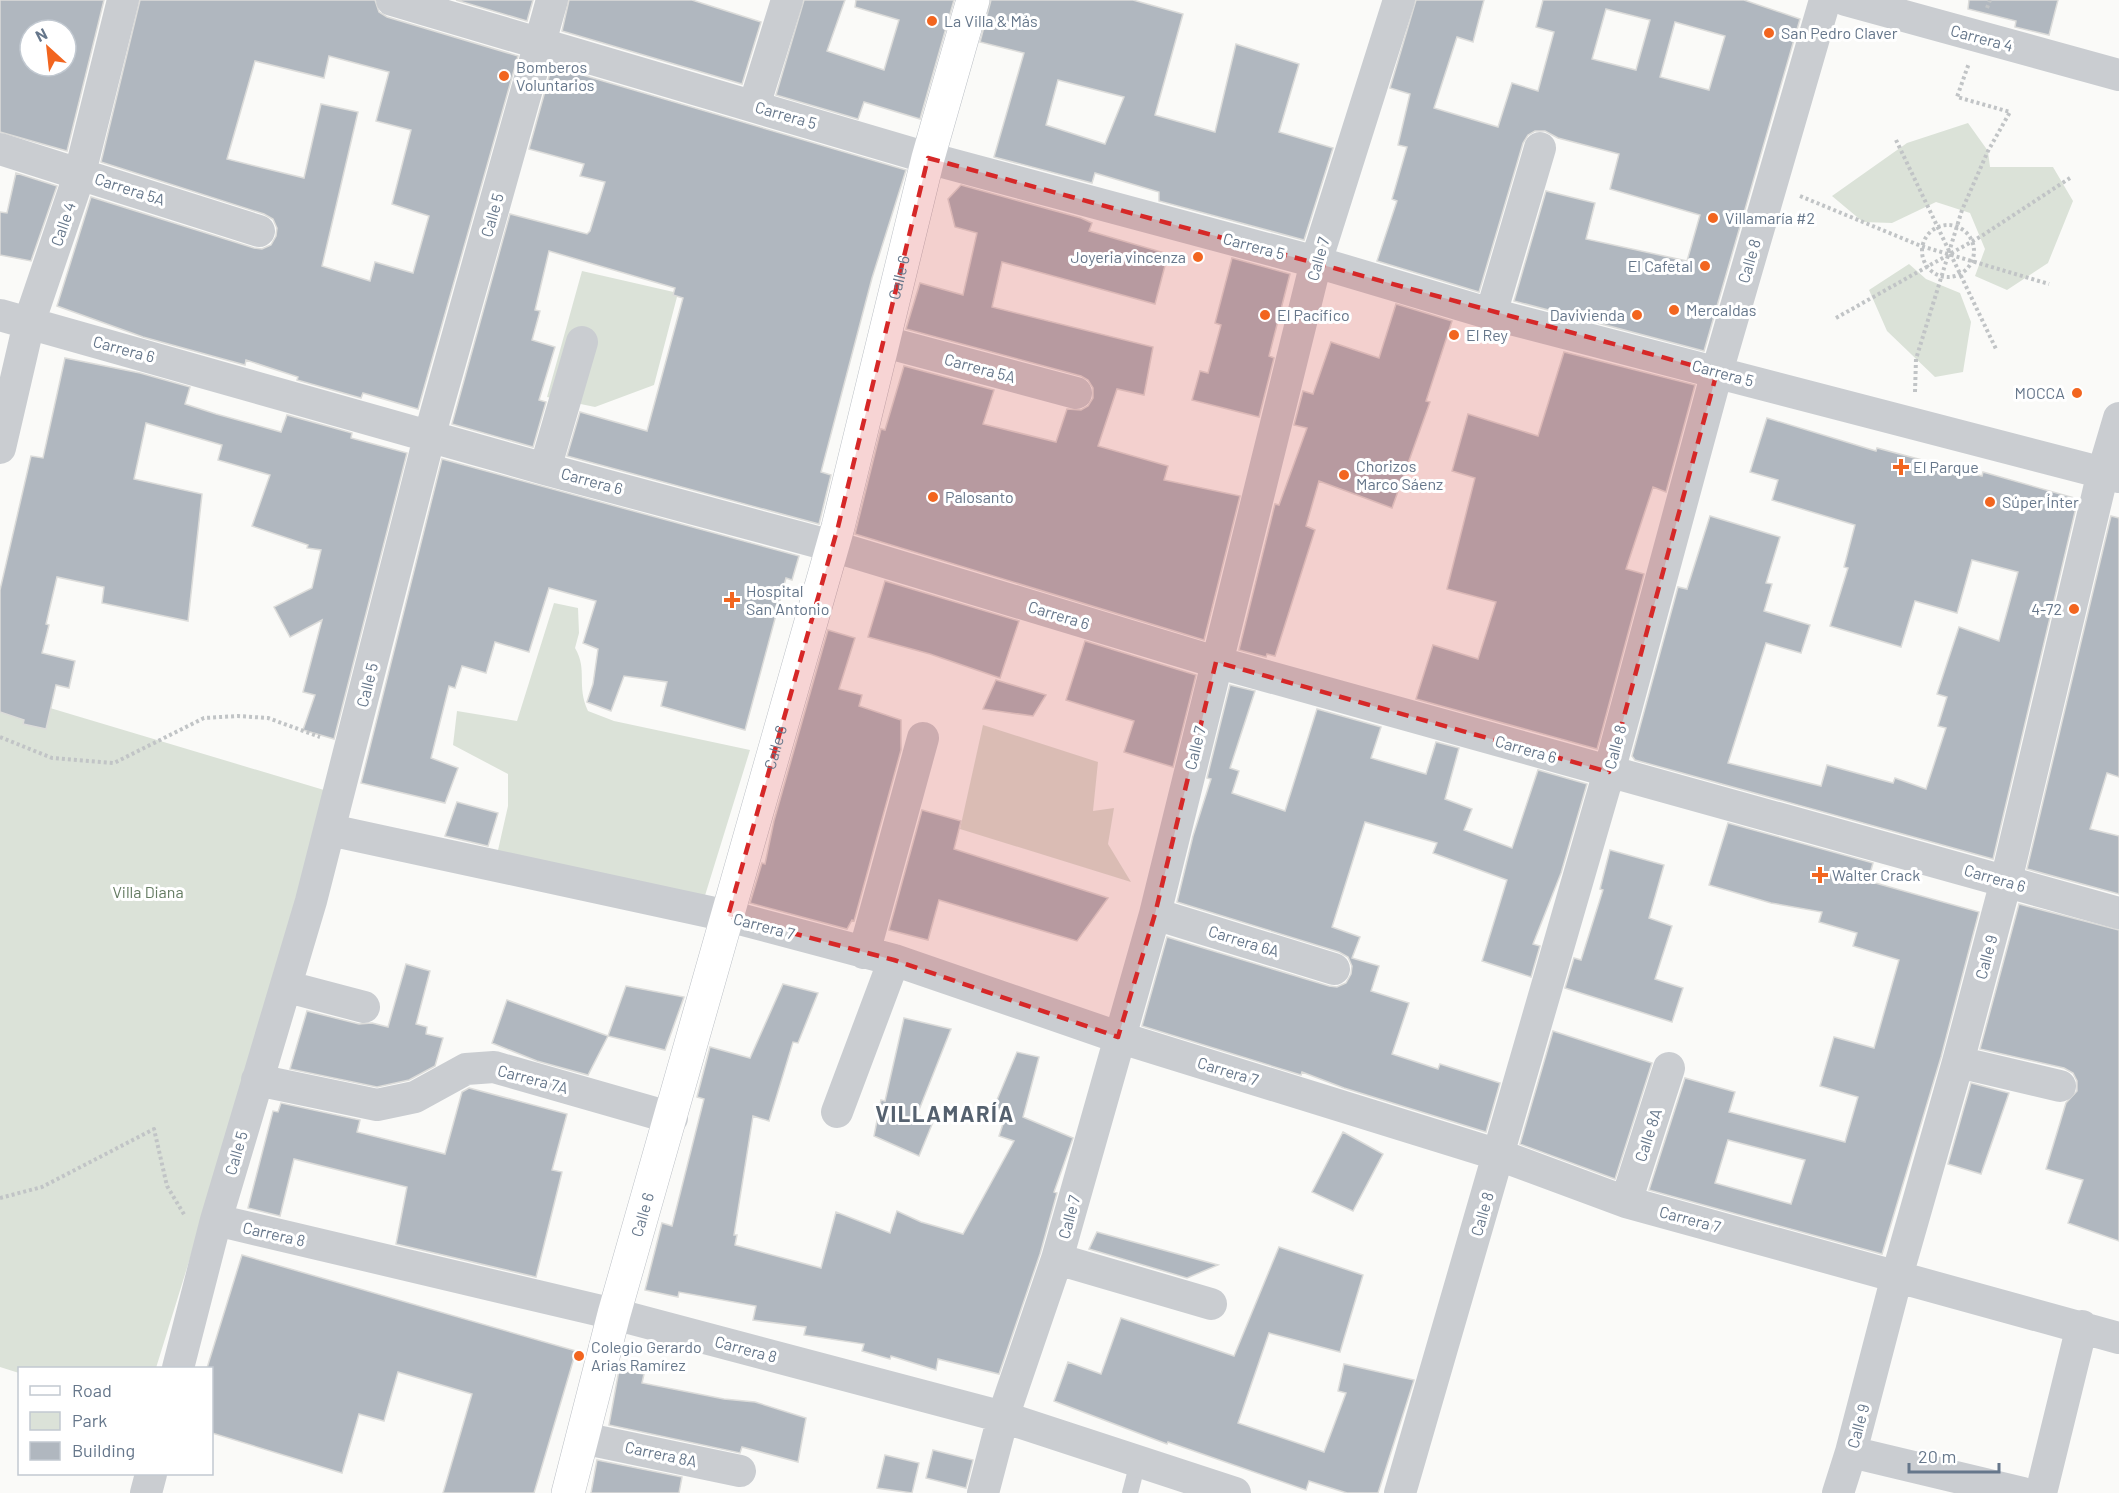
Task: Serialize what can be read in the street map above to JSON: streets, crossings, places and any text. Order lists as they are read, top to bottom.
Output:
{
  "streets": {
    "main road": ["Calle 6"],
    "street": [
      "Carrera 4",
      "Carrera 5",
      "Carrera 5A",
      "Calle 5",
      "Calle 4",
      "Calle 7",
      "Calle 8",
      "Carrera 6",
      "Carrera 7",
      "Carrera 6A",
      "Calle 9",
      "Carrera 7A",
      "Calle 8A",
      "Carrera 8",
      "Carrera 8A"
    ]
  },
  "crossings": [
    ["Carrera 5", "Calle 5"],
    ["Carrera 5", "Calle 7"],
    ["Carrera 5", "Calle 8"],
    ["Carrera 5", "Calle 6"],
    ["Carrera 5", "Calle 9"],
    ["Carrera 5A", "Calle 4"],
    ["Carrera 5A", "Calle 6"],
    ["Calle 5", "Carrera 6"],
    ["Calle 5", "Carrera 7"],
    ["Calle 5", "Carrera 7A"],
    ["Calle 5", "Carrera 8"],
    ["Calle 4", "Carrera 6"],
    ["Calle 7", "Carrera 6"],
    ["Calle 7", "Carrera 7"],
    ["Calle 7", "Carrera 6A"],
    ["Calle 7", "Carrera 8"],
    ["Calle 8", "Carrera 6"],
    ["Calle 8", "Carrera 7"],
    ["Calle 6", "Carrera 6"],
    ["Calle 6", "Carrera 7"],
    ["Calle 6", "Carrera 7A"],
    ["Calle 6", "Carrera 8"],
    ["Calle 6", "Carrera 8A"],
    ["Carrera 6", "Calle 9"],
    ["Carrera 7", "Calle 9"],
    ["Carrera 7", "Calle 8A"]
  ],
  "districts": ["VILLAMARÍA"],
  "parks": ["Villa Diana"],
  "places": {
    "other": [
      "La Villa & Más",
      "San Pedro Claver",
      "Bomberos Voluntarios",
      "Villamaría #2",
      "Joyeria vincenza",
      "El Cafetal",
      "Mercaldas",
      "El Pacífico",
      "Davivienda",
      "El Rey",
      "MOCCA",
      "Chorizos Marco Sáenz",
      "Palosanto",
      "Súper Ínter",
      "4-72",
      "Colegio Gerardo Arias Ramírez"
    ],
    "health": ["El Parque", "Hospital San Antonio", "Walter Crack"]
  },
  "legend": ["Road", "Park", "Building"],
  "scale_bar": "20 m",
  "north": "top left"
}
